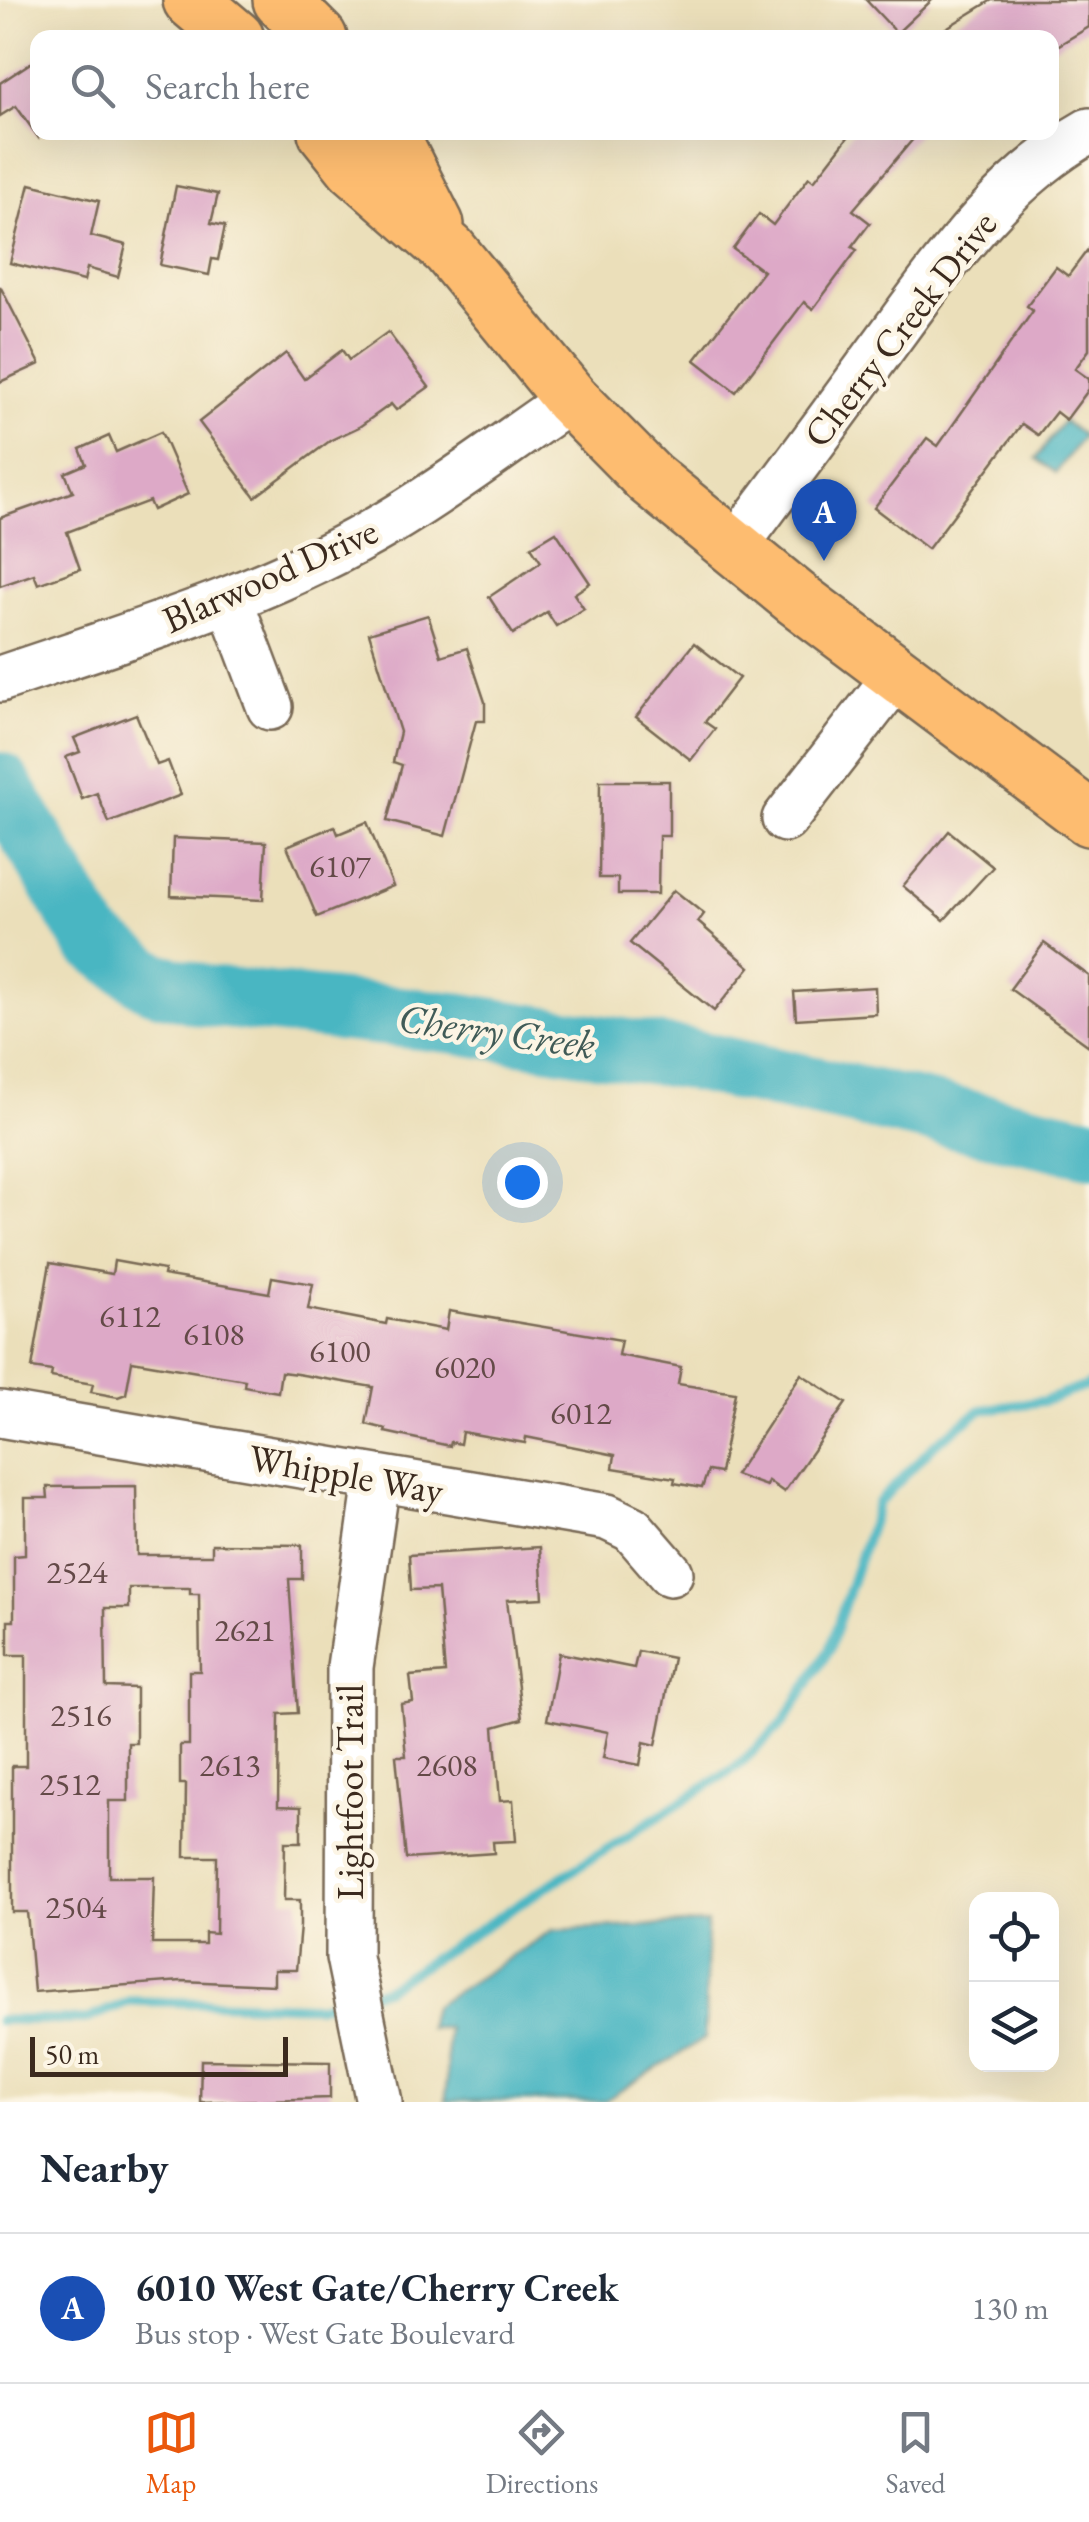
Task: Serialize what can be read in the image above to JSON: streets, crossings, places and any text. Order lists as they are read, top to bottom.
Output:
{
  "streets": {
    "street": [
      "Cherry Creek Drive",
      "Blarwood Drive",
      "Whipple Way",
      "Lightfoot Trail"
    ]
  },
  "crossings": [
    ["Whipple Way", "Lightfoot Trail"]
  ],
  "water": ["Cherry Creek"],
  "house_numbers": [
    "6107",
    "6112",
    "6108",
    "6100",
    "6020",
    "6012",
    "2524",
    "2621",
    "2516",
    "2613",
    "2608",
    "2512",
    "2504"
  ],
  "scale_bar": "50 m",
  "page": {
    "search": "Search here",
    "pins": "A",
    "scale": "50 m",
    "heading": "Nearby",
    "list": [
      {
        "mark": "A",
        "name": "6010 West Gate/Cherry Creek",
        "note": "Bus stop · West Gate Boulevard",
        "value": "130 m"
      }
    ],
    "nav": ["Map", "Directions", "Saved"]
  }
}
